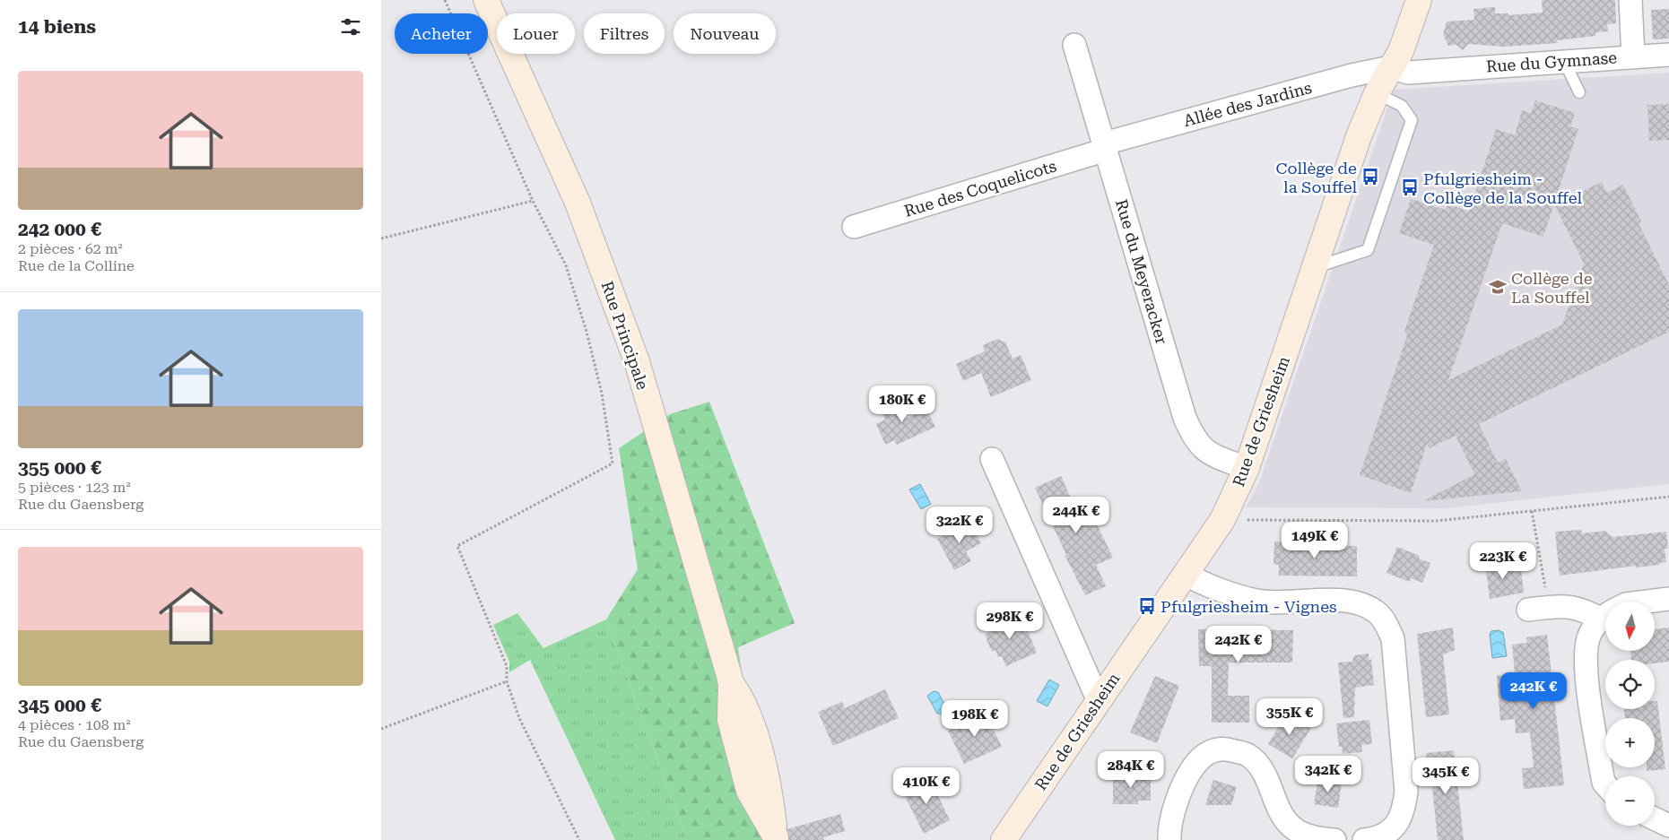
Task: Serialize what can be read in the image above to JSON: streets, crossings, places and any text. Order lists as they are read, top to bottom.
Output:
{
  "streets": {
    "street": [
      "Rue du Gymnase",
      "Allée des Jardins",
      "Rue des Coquelicots",
      "Rue du Meyeracker",
      "Rue Principale",
      "Rue de Griesheim"
    ]
  },
  "crossings": [
    ["Rue du Gymnase", "Allée des Jardins"],
    ["Rue du Gymnase", "Rue de Griesheim"],
    ["Allée des Jardins", "Rue des Coquelicots"],
    ["Allée des Jardins", "Rue du Meyeracker"],
    ["Allée des Jardins", "Rue de Griesheim"],
    ["Rue des Coquelicots", "Rue du Meyeracker"],
    ["Rue du Meyeracker", "Rue de Griesheim"]
  ],
  "places": {
    "bus stop": ["Collège de la Souffel", "Pfulgriesheim - Collège de la Souffel", "Pfulgriesheim - Vignes"],
    "school or university": ["Collège de La Souffel"]
  },
  "north": "bottom",
  "page": {
    "heading": "14 biens",
    "chip": [
      "Acheter",
      "Louer",
      "Filtres",
      "Nouveau"
    ],
    "list": [
      {
        "name": "242 000 €",
        "note": "2 pièces · 62 m² · Rue de la Colline"
      },
      {
        "name": "355 000 €",
        "note": "5 pièces · 123 m² · Rue du Gaensberg"
      },
      {
        "name": "345 000 €",
        "note": "4 pièces · 108 m² · Rue du Gaensberg"
      }
    ],
    "price": [
      "180K €",
      "244K €",
      "322K €",
      "149K €",
      "223K €",
      "298K €",
      "242K €",
      "242K €",
      "355K €",
      "198K €",
      "284K €",
      "342K €",
      "345K €",
      "410K €"
    ],
    "map_buttons": ["+", "−"]
  }
}
